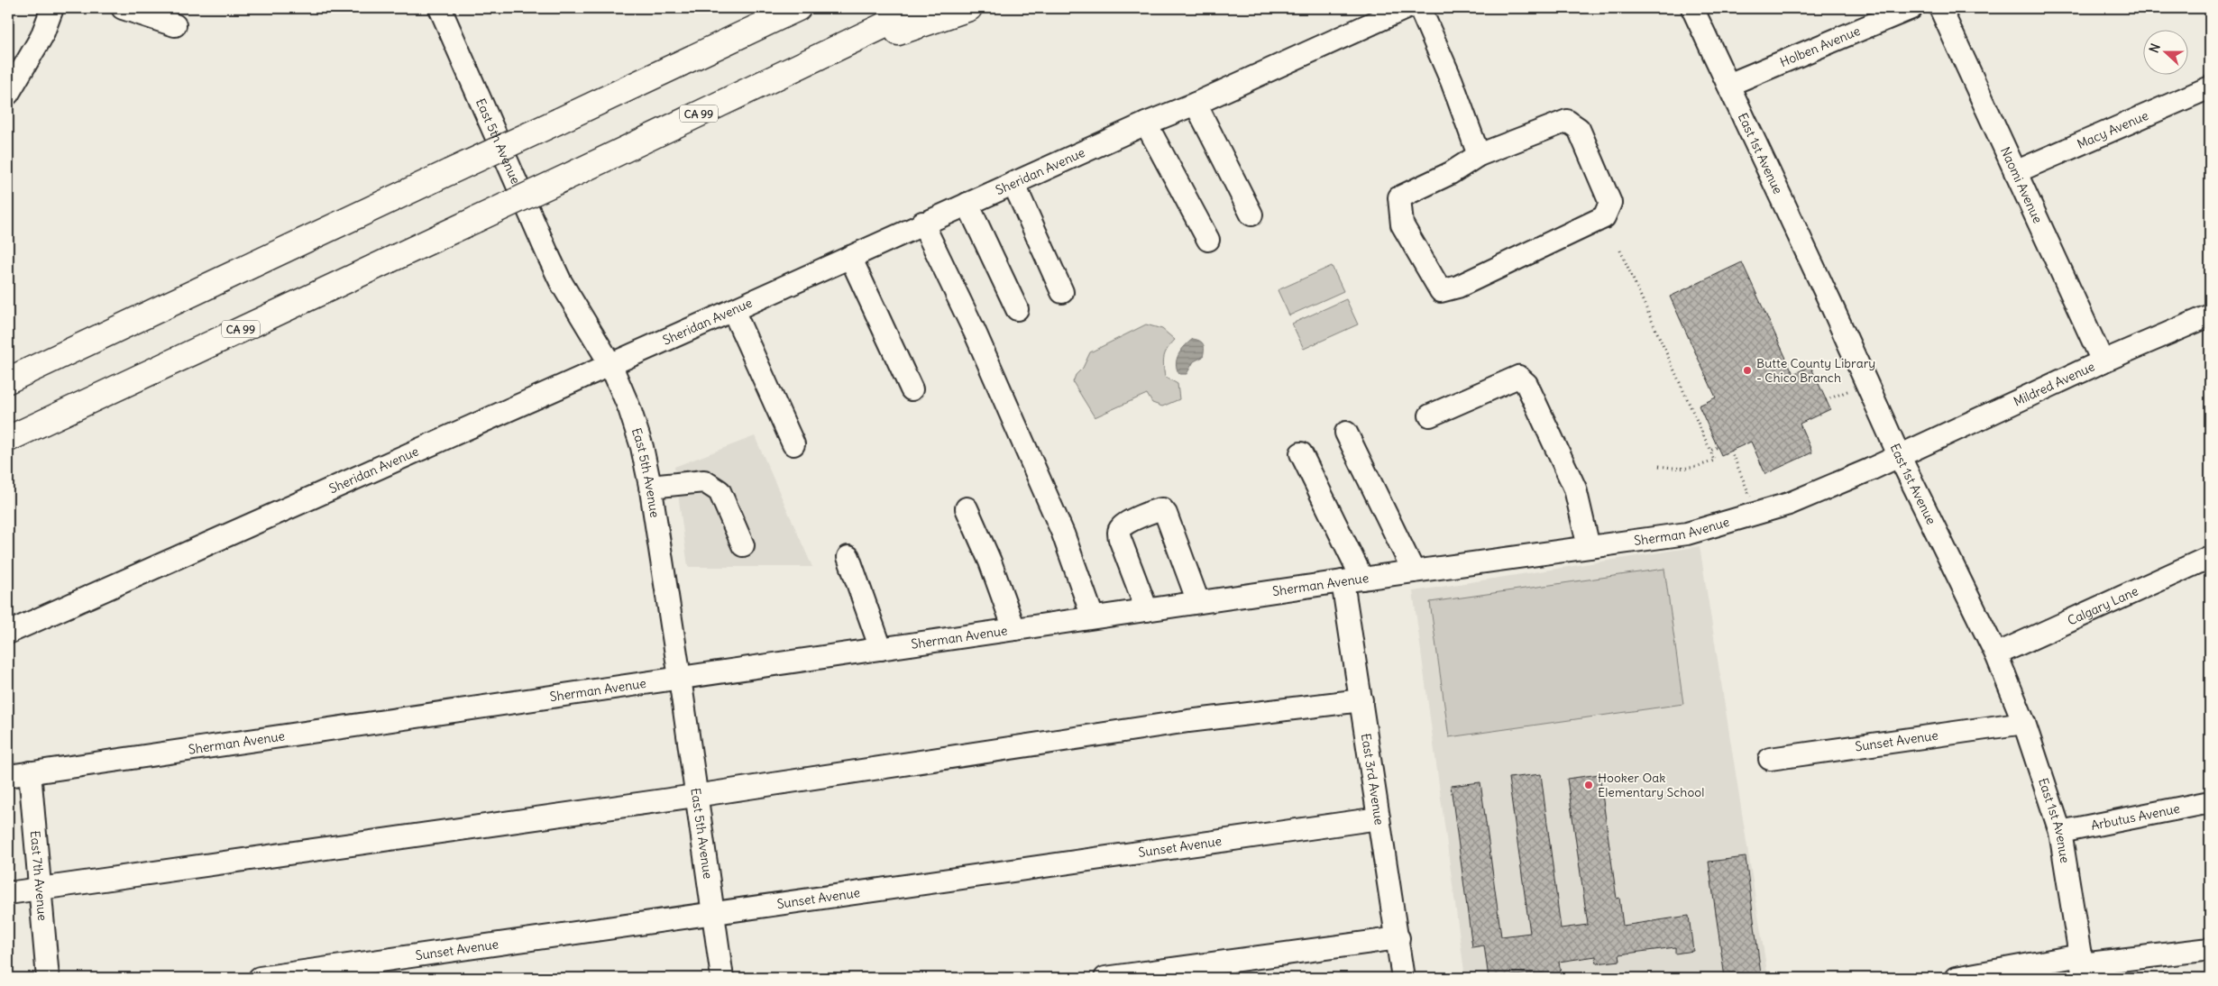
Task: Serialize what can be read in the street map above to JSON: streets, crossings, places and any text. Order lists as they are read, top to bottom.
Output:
{
  "streets": {
    "highway": ["CA 99"],
    "street": [
      "Holben Avenue",
      "Macy Avenue",
      "East 5th Avenue",
      "East 1st Avenue",
      "Sheridan Avenue",
      "Naomi Avenue",
      "Mildred Avenue",
      "Sherman Avenue",
      "Calgary Lane",
      "Sunset Avenue",
      "East 3rd Avenue",
      "Arbutus Avenue",
      "East 7th Avenue"
    ]
  },
  "crossings": [
    ["Holben Avenue", "East 1st Avenue"],
    ["Macy Avenue", "Naomi Avenue"],
    ["East 5th Avenue", "Sheridan Avenue"],
    ["East 5th Avenue", "Sherman Avenue"],
    ["East 5th Avenue", "Sunset Avenue"],
    ["East 1st Avenue", "Mildred Avenue"],
    ["East 1st Avenue", "Sherman Avenue"],
    ["East 1st Avenue", "Calgary Lane"],
    ["East 1st Avenue", "Sunset Avenue"],
    ["East 1st Avenue", "Arbutus Avenue"],
    ["Naomi Avenue", "Mildred Avenue"],
    ["Mildred Avenue", "Sherman Avenue"],
    ["Sherman Avenue", "East 3rd Avenue"],
    ["Sherman Avenue", "East 7th Avenue"],
    ["Sunset Avenue", "East 3rd Avenue"]
  ],
  "places": ["Butte County Library - Chico Branch", "Hooker Oak Elementary School"],
  "north": "left"
}
